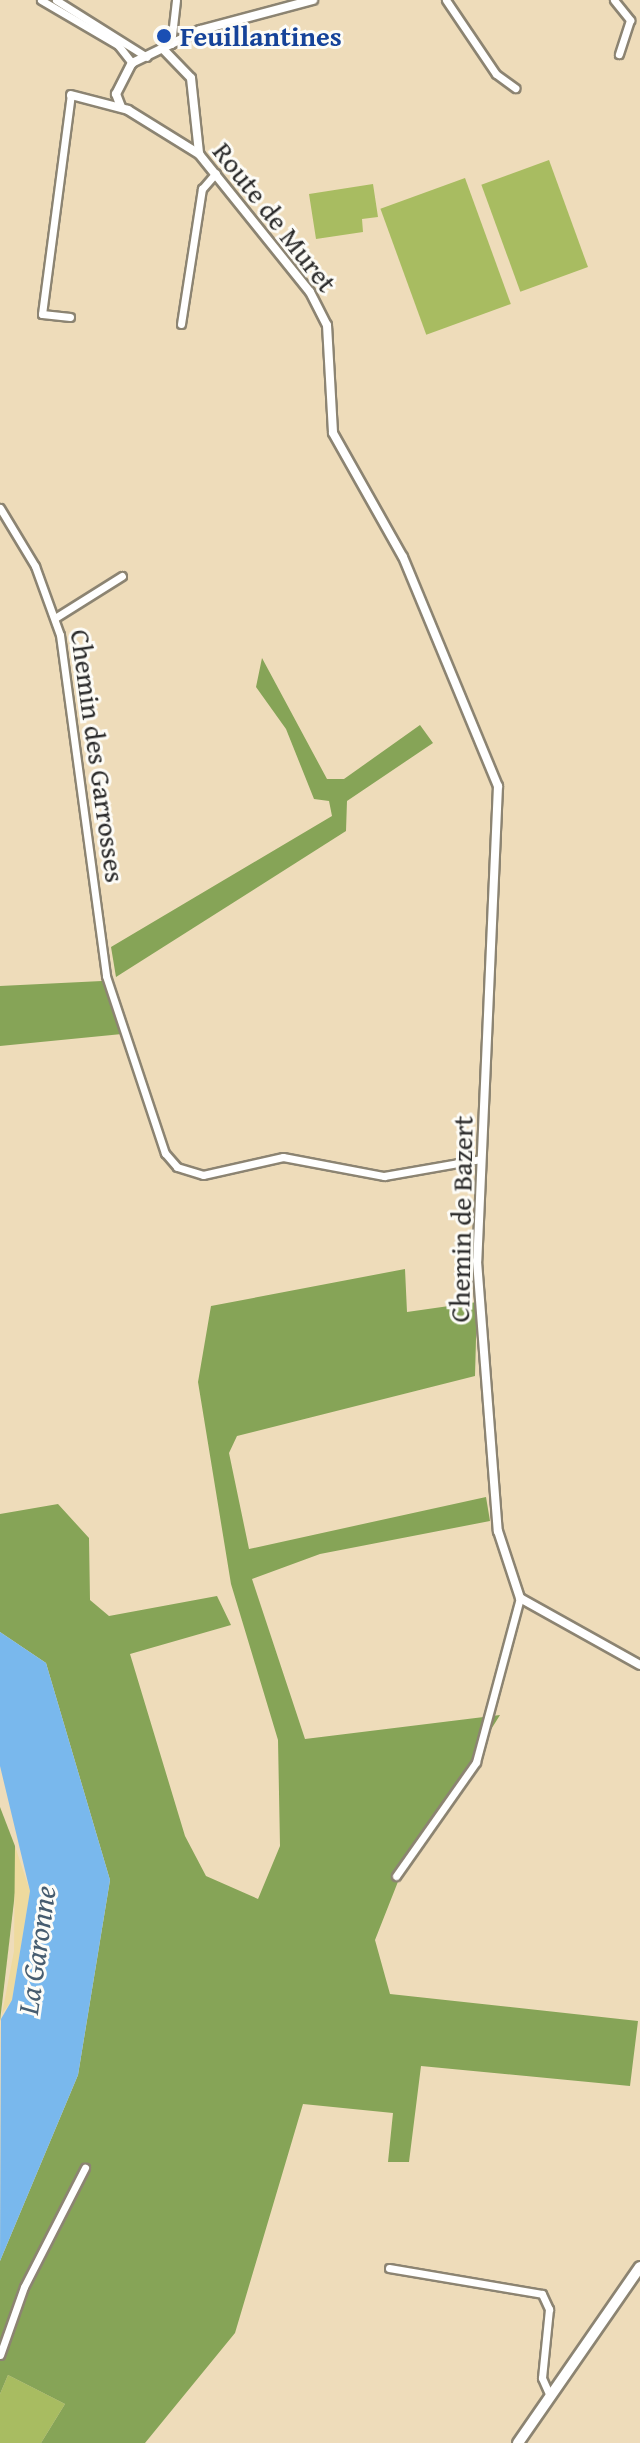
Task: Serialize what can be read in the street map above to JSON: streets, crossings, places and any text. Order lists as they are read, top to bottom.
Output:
{
  "streets": {
    "street": ["Route de Muret", "Chemin des Garrosses", "Chemin de Bazert"]
  },
  "crossings": [
    ["Route de Muret", "Chemin de Bazert"],
    ["Chemin des Garrosses", "Chemin de Bazert"]
  ],
  "water": ["La Garonne"],
  "places": ["Feuillantines"]
}
